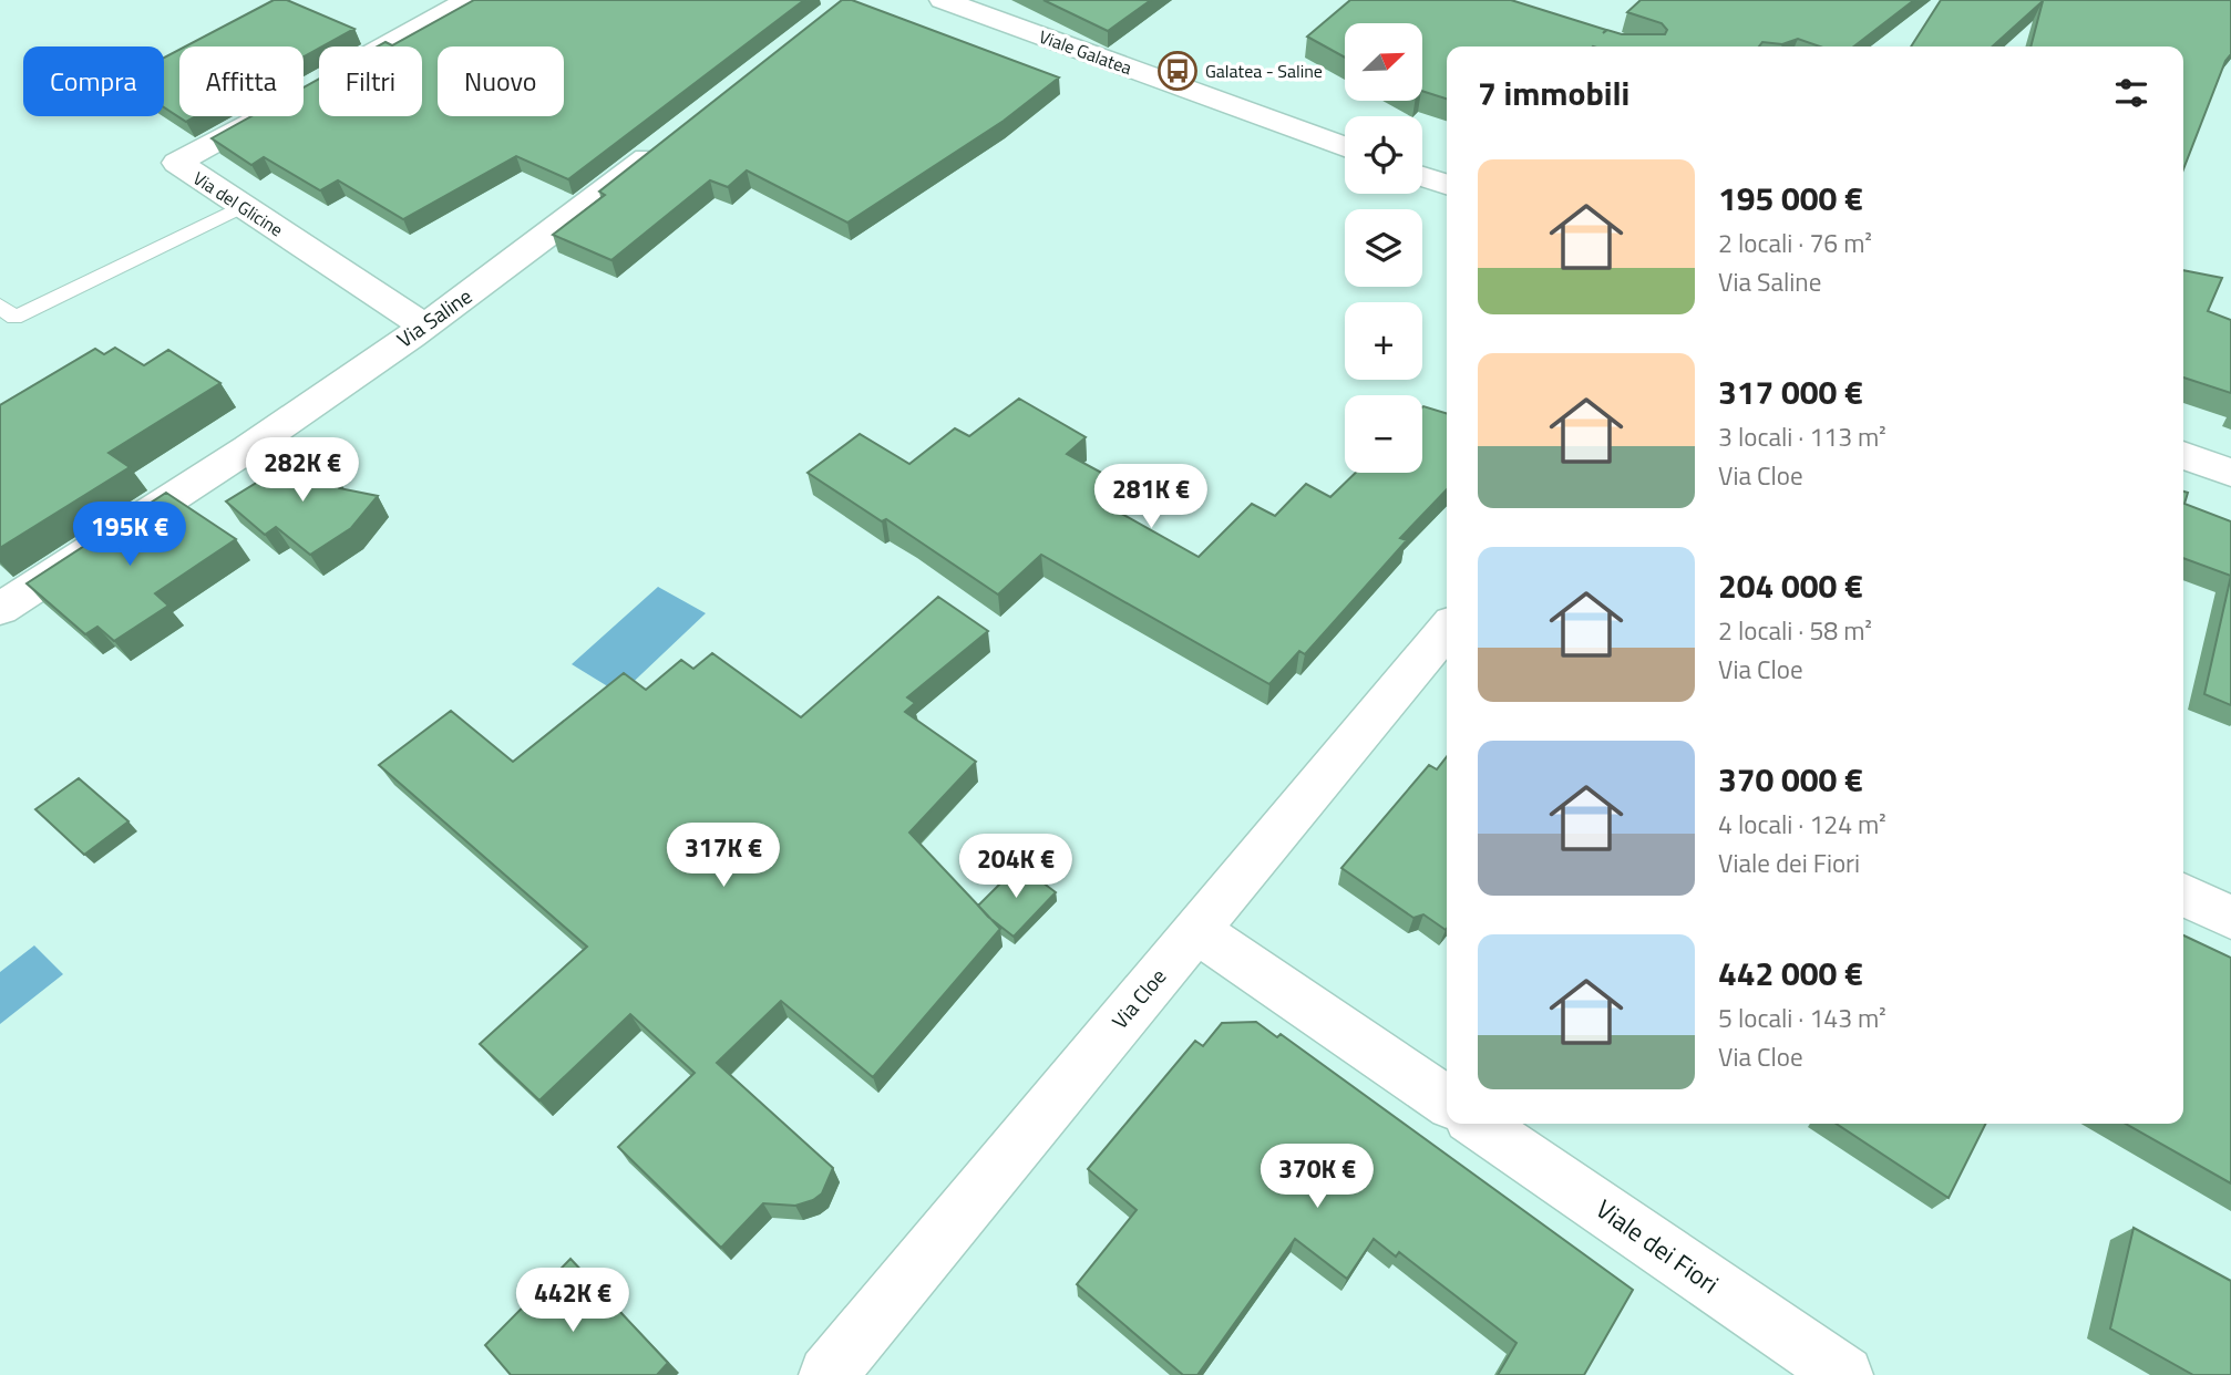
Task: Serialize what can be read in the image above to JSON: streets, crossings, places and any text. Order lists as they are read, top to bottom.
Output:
{
  "streets": {
    "street": [
      "Viale Galatea",
      "Via del Glicine",
      "Via Saline",
      "Via Cloe",
      "Viale dei Fiori"
    ]
  },
  "crossings": [
    ["Via del Glicine", "Via Saline"]
  ],
  "places": {
    "bus stop": ["Galatea - Saline"]
  },
  "north": "top right",
  "page": {
    "map_buttons": ["+", "−"],
    "chip": [
      "Compra",
      "Affitta",
      "Filtri",
      "Nuovo"
    ],
    "heading": "7 immobili",
    "list": [
      {
        "name": "195 000 €",
        "note": "2 locali · 76 m² · Via Saline"
      },
      {
        "name": "317 000 €",
        "note": "3 locali · 113 m² · Via Cloe"
      },
      {
        "name": "204 000 €",
        "note": "2 locali · 58 m² · Via Cloe"
      },
      {
        "name": "370 000 €",
        "note": "4 locali · 124 m² · Viale dei Fiori"
      },
      {
        "name": "442 000 €",
        "note": "5 locali · 143 m² · Via Cloe"
      }
    ],
    "price": [
      "282K €",
      "281K €",
      "195K €",
      "317K €",
      "204K €",
      "370K €",
      "442K €"
    ]
  }
}
